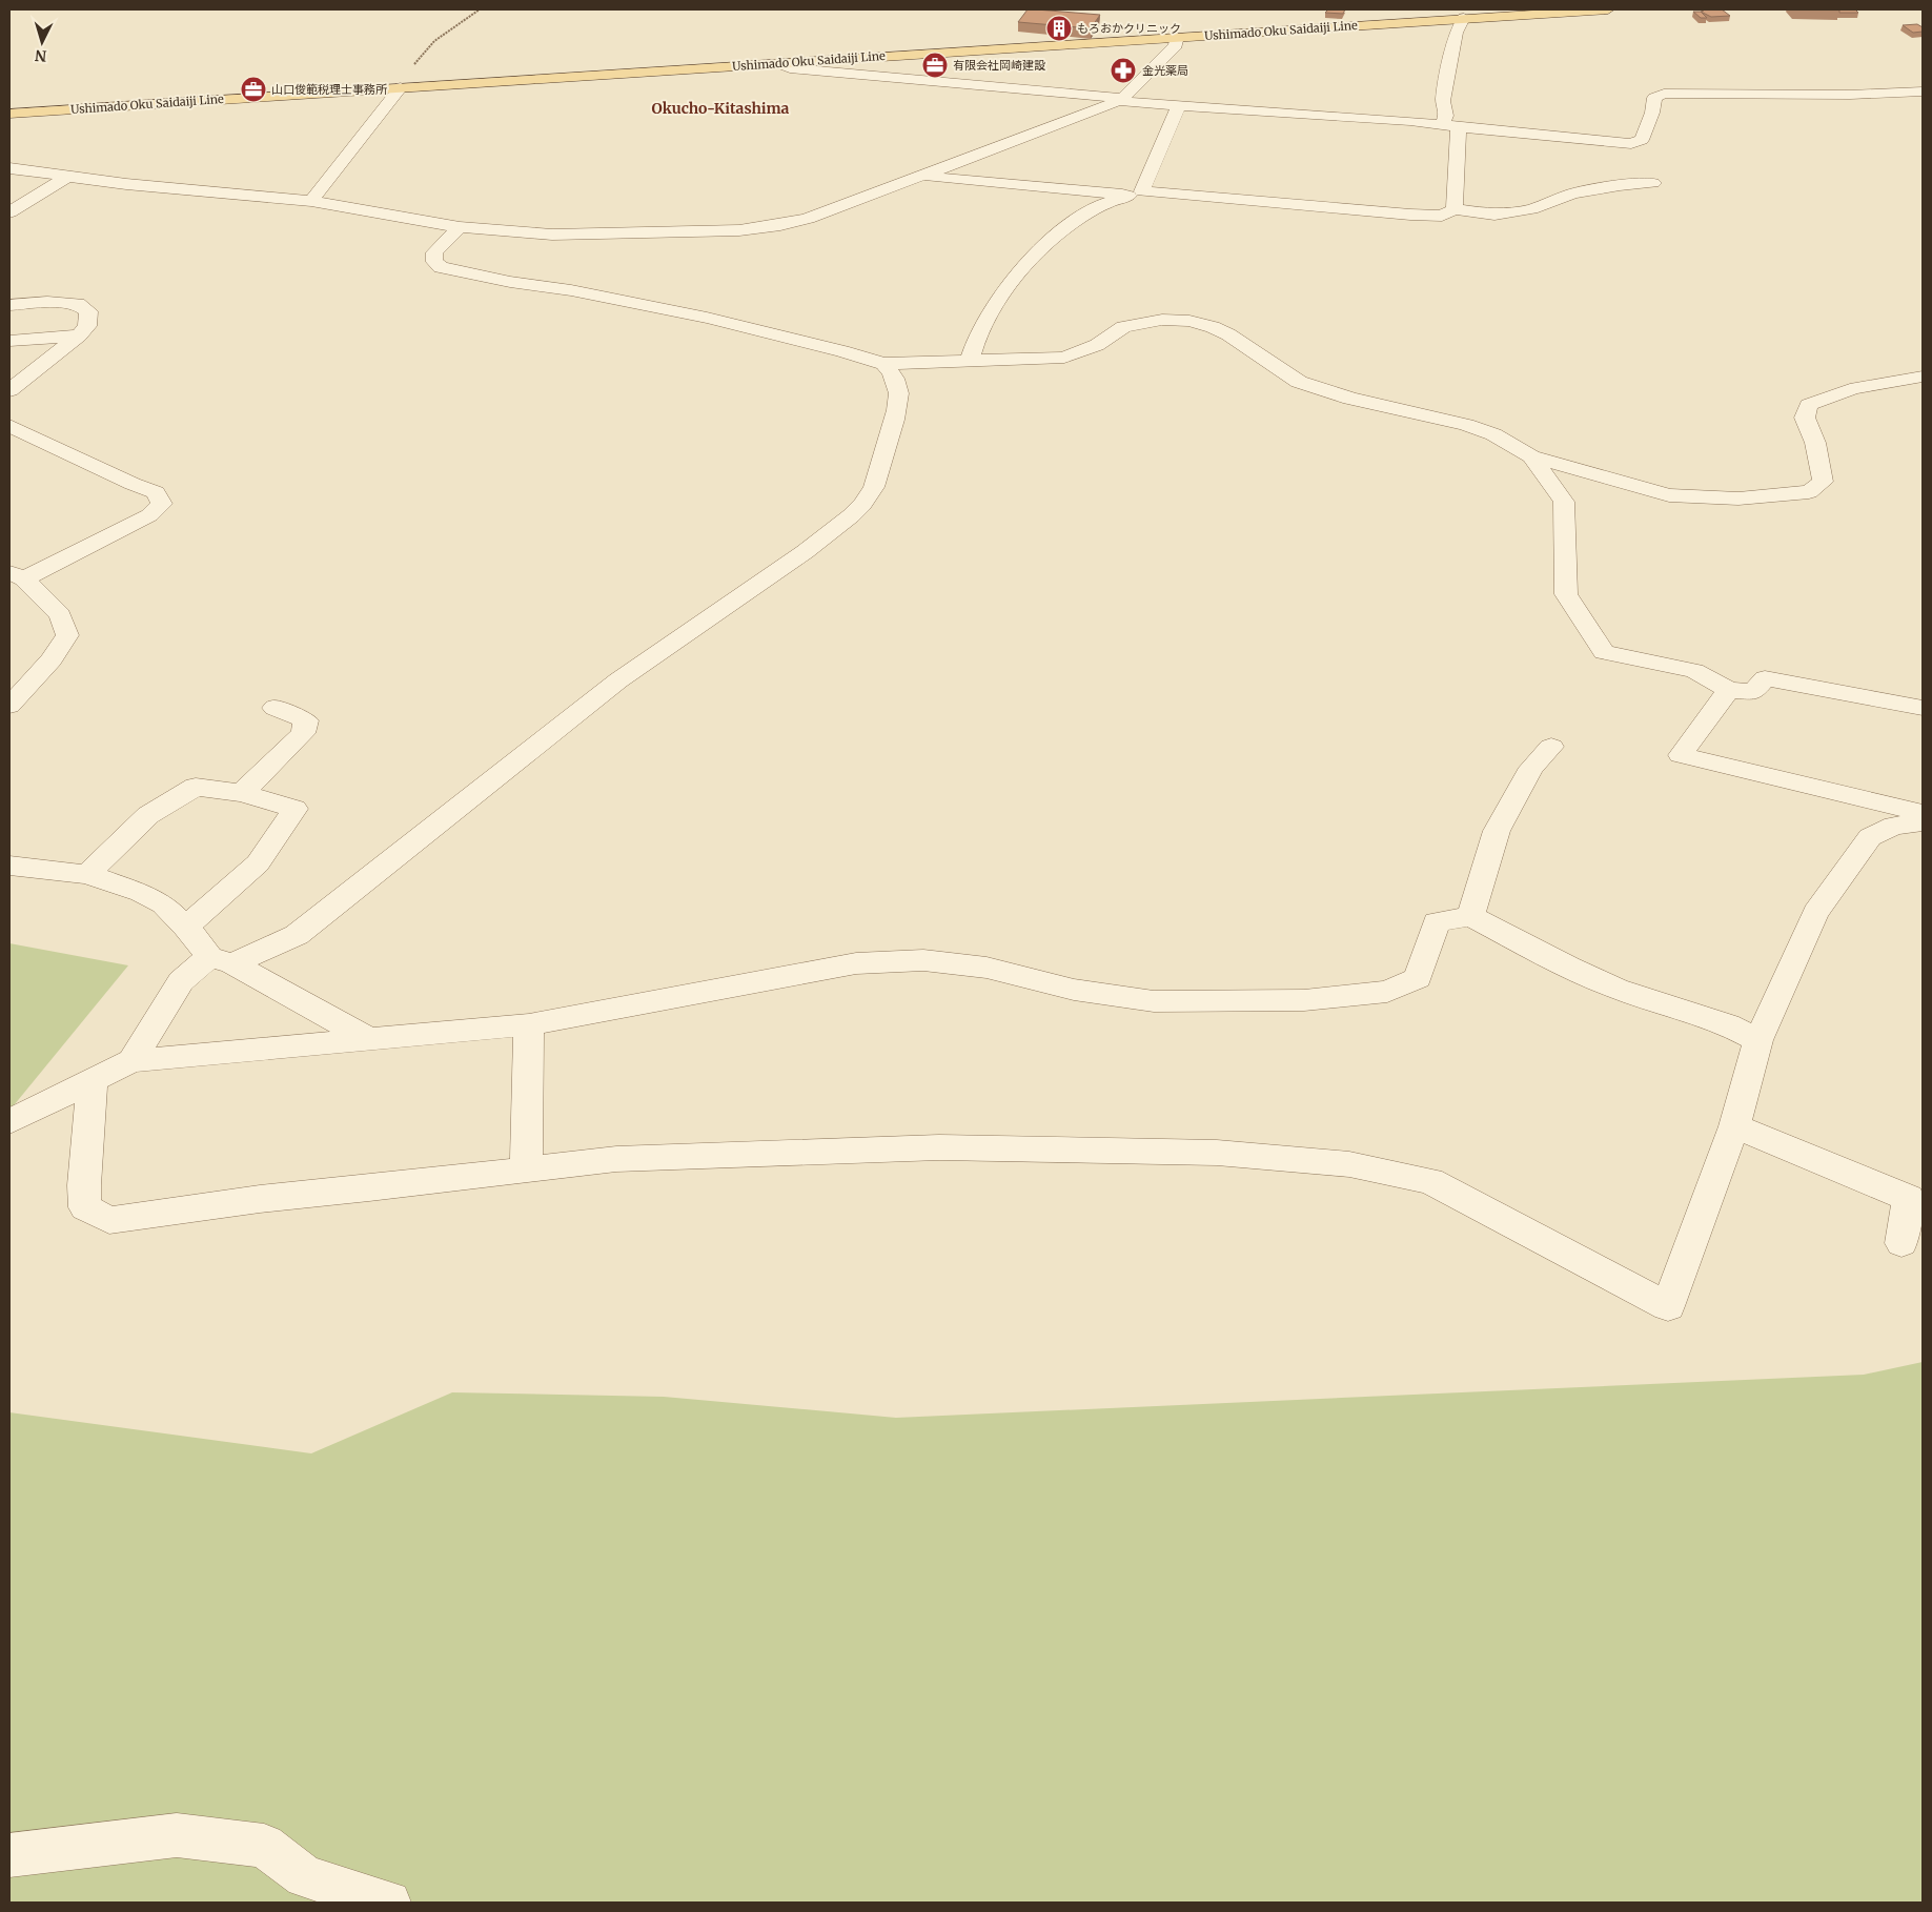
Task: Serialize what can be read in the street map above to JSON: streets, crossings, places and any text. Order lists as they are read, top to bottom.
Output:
{
  "streets": {
    "main road": ["Ushimado Oku Saidaiji Line"]
  },
  "districts": ["Okucho-Kitashima"],
  "places": {
    "building": ["もろおかクリニック"],
    "office": ["有限会社岡崎建設", "山口俊範税理士事務所"],
    "pharmacy": ["金光薬局"]
  },
  "north": "bottom"
}
